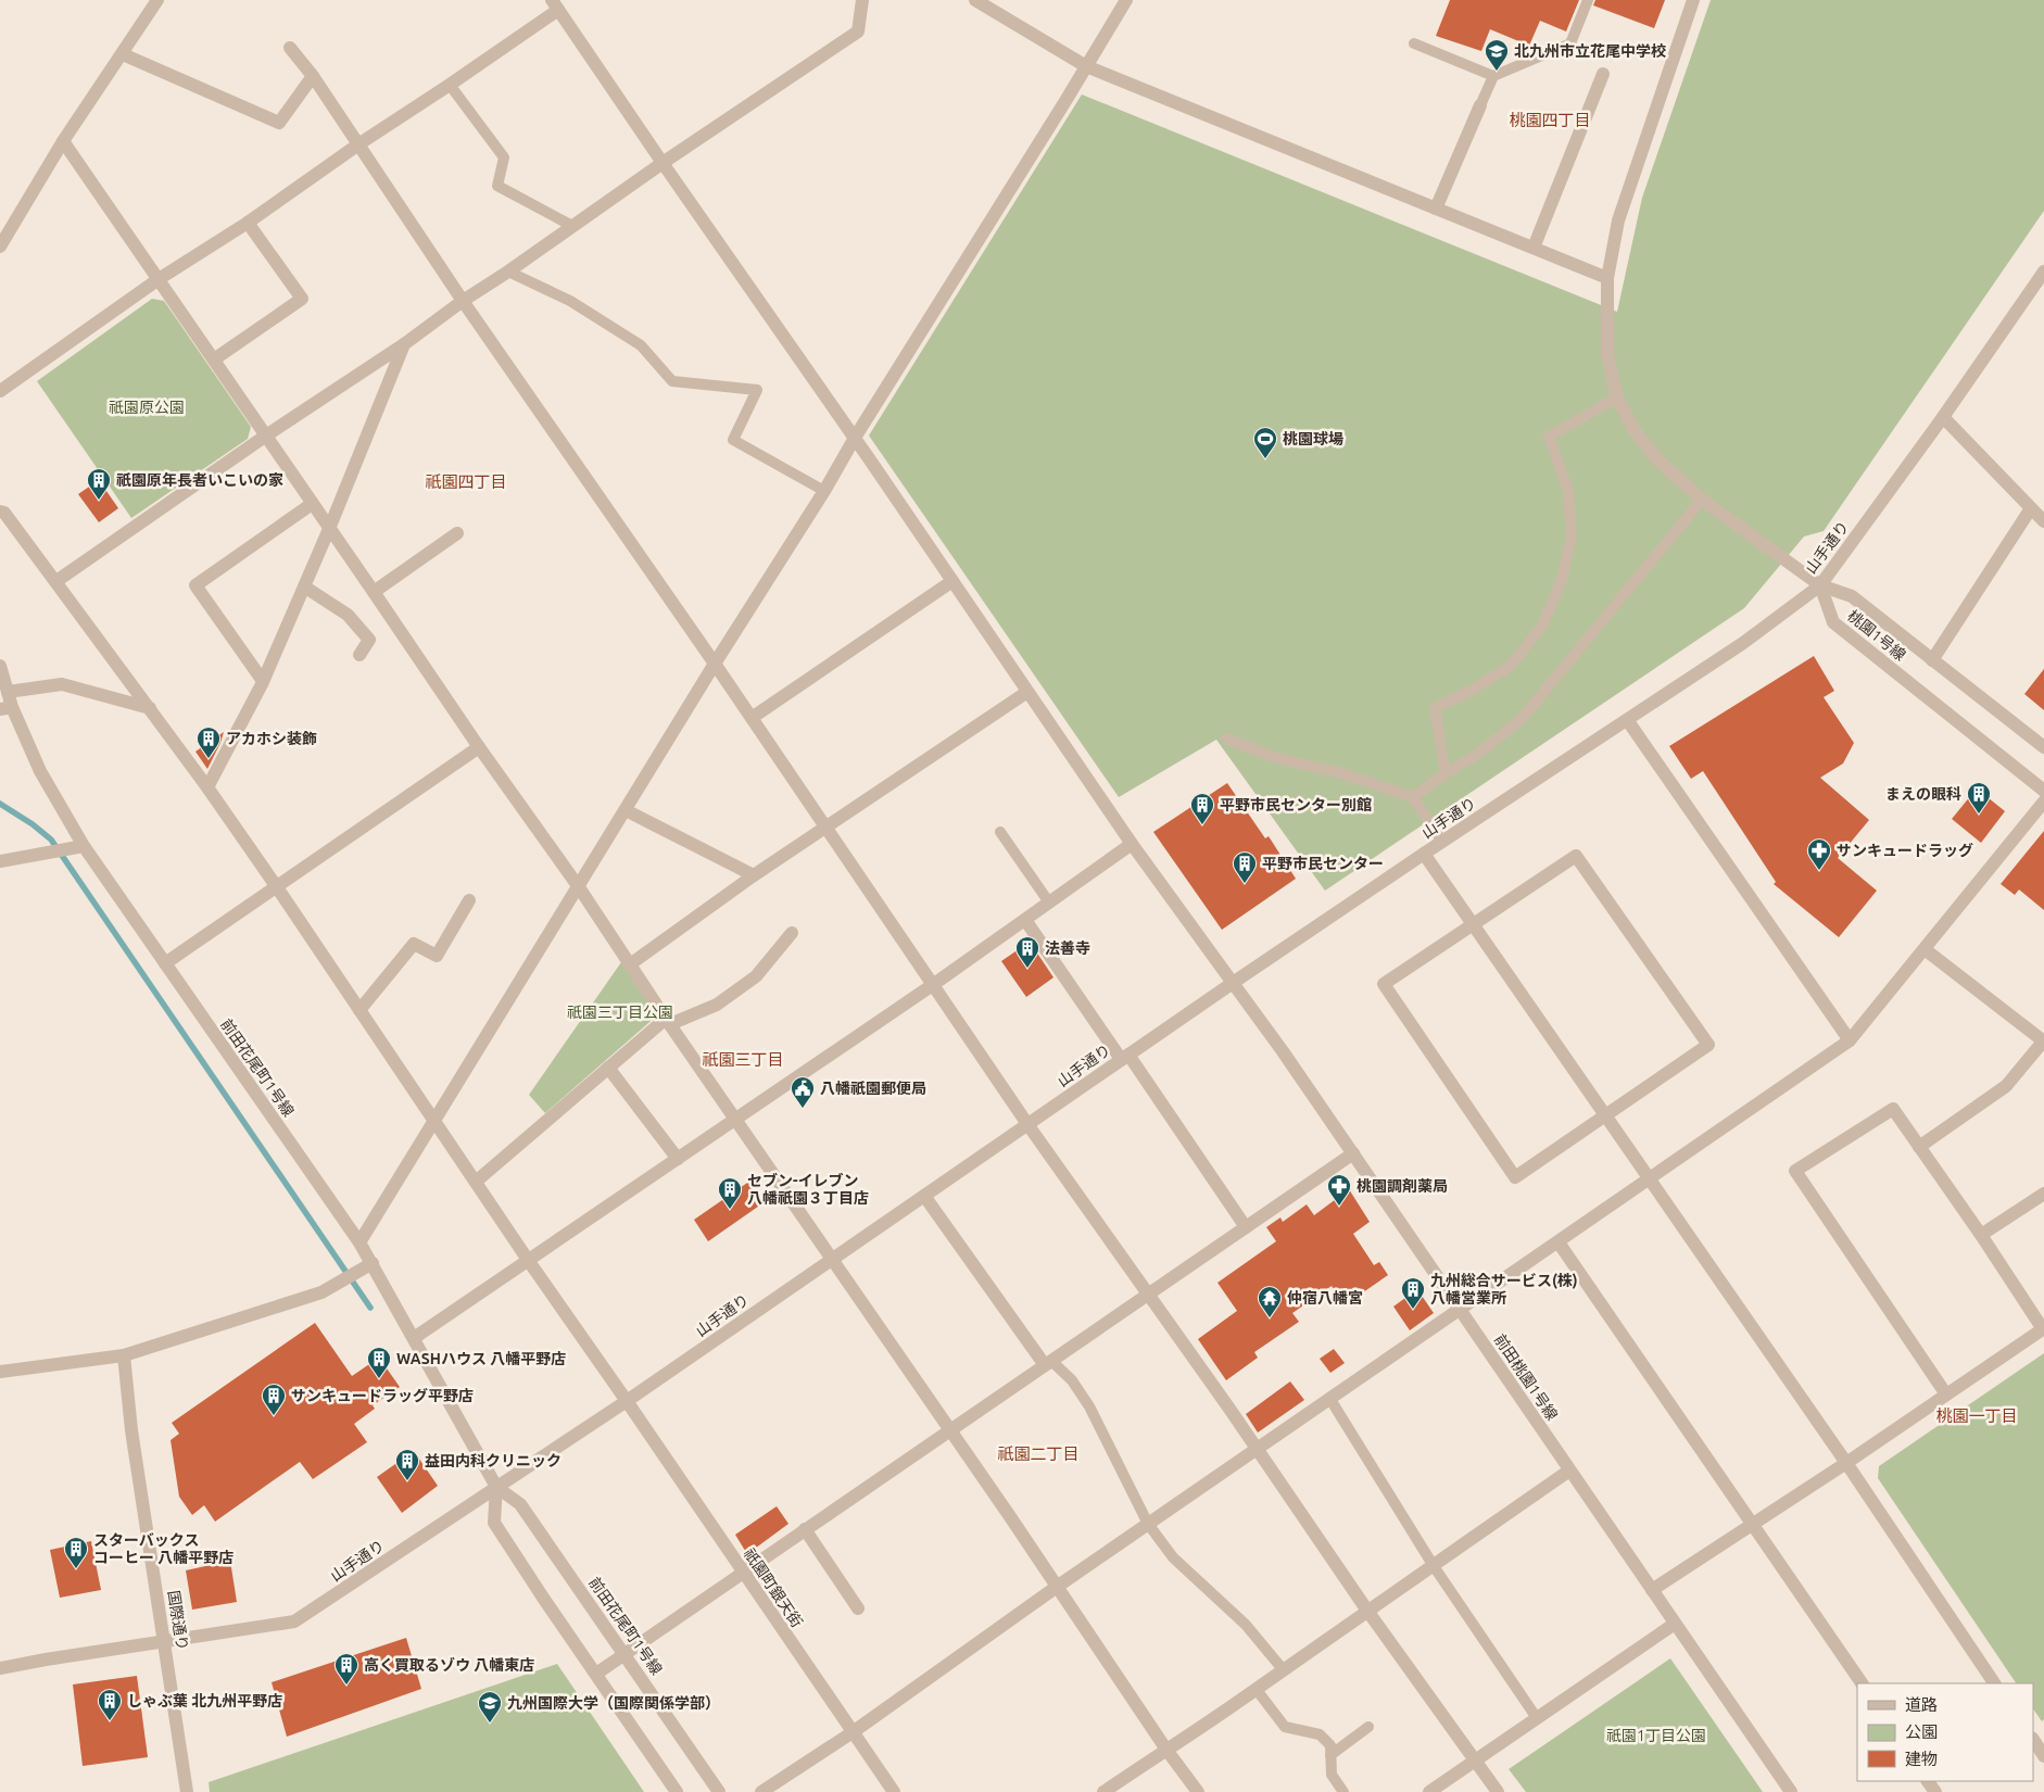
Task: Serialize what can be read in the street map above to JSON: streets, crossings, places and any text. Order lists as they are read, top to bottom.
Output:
{
  "streets": {
    "street": [
      "山手通り",
      "桃園1号線",
      "前田花尾町1号線",
      "前田桃園1号線",
      "祇園町銀天街",
      "国際通り"
    ]
  },
  "crossings": [
    ["山手通り", "桃園1号線"],
    ["山手通り", "前田花尾町1号線"],
    ["山手通り", "前田桃園1号線"],
    ["山手通り", "祇園町銀天街"],
    ["山手通り", "国際通り"]
  ],
  "districts": [
    "桃園四丁目",
    "祇園四丁目",
    "祇園三丁目",
    "桃園一丁目",
    "祇園二丁目"
  ],
  "parks": ["祇園原公園", "祇園三丁目公園", "祇園1丁目公園"],
  "places": {
    "school or university": ["北九州市立花尾中学校", "九州国際大学（国際関係学部）"],
    "sports": ["桃園球場"],
    "building": [
      "祇園原年長者いこいの家",
      "アカホシ装飾",
      "まえの眼科",
      "平野市民センター別館",
      "平野市民センター",
      "法善寺",
      "セブン-イレブン 八幡祇園３丁目店",
      "九州総合サービス(株) 八幡営業所",
      "WASHハウス 八幡平野店",
      "サンキュードラッグ平野店",
      "益田内科クリニック",
      "スターバックス コーヒー 八幡平野店",
      "高く買取るゾウ 八幡東店",
      "しゃぶ葉 北九州平野店"
    ],
    "pharmacy": ["サンキュードラッグ", "桃園調剤薬局"],
    "public building": ["八幡祇園郵便局"],
    "temple": ["仲宿八幡宮"]
  },
  "legend": ["道路", "公園", "建物"]
}
